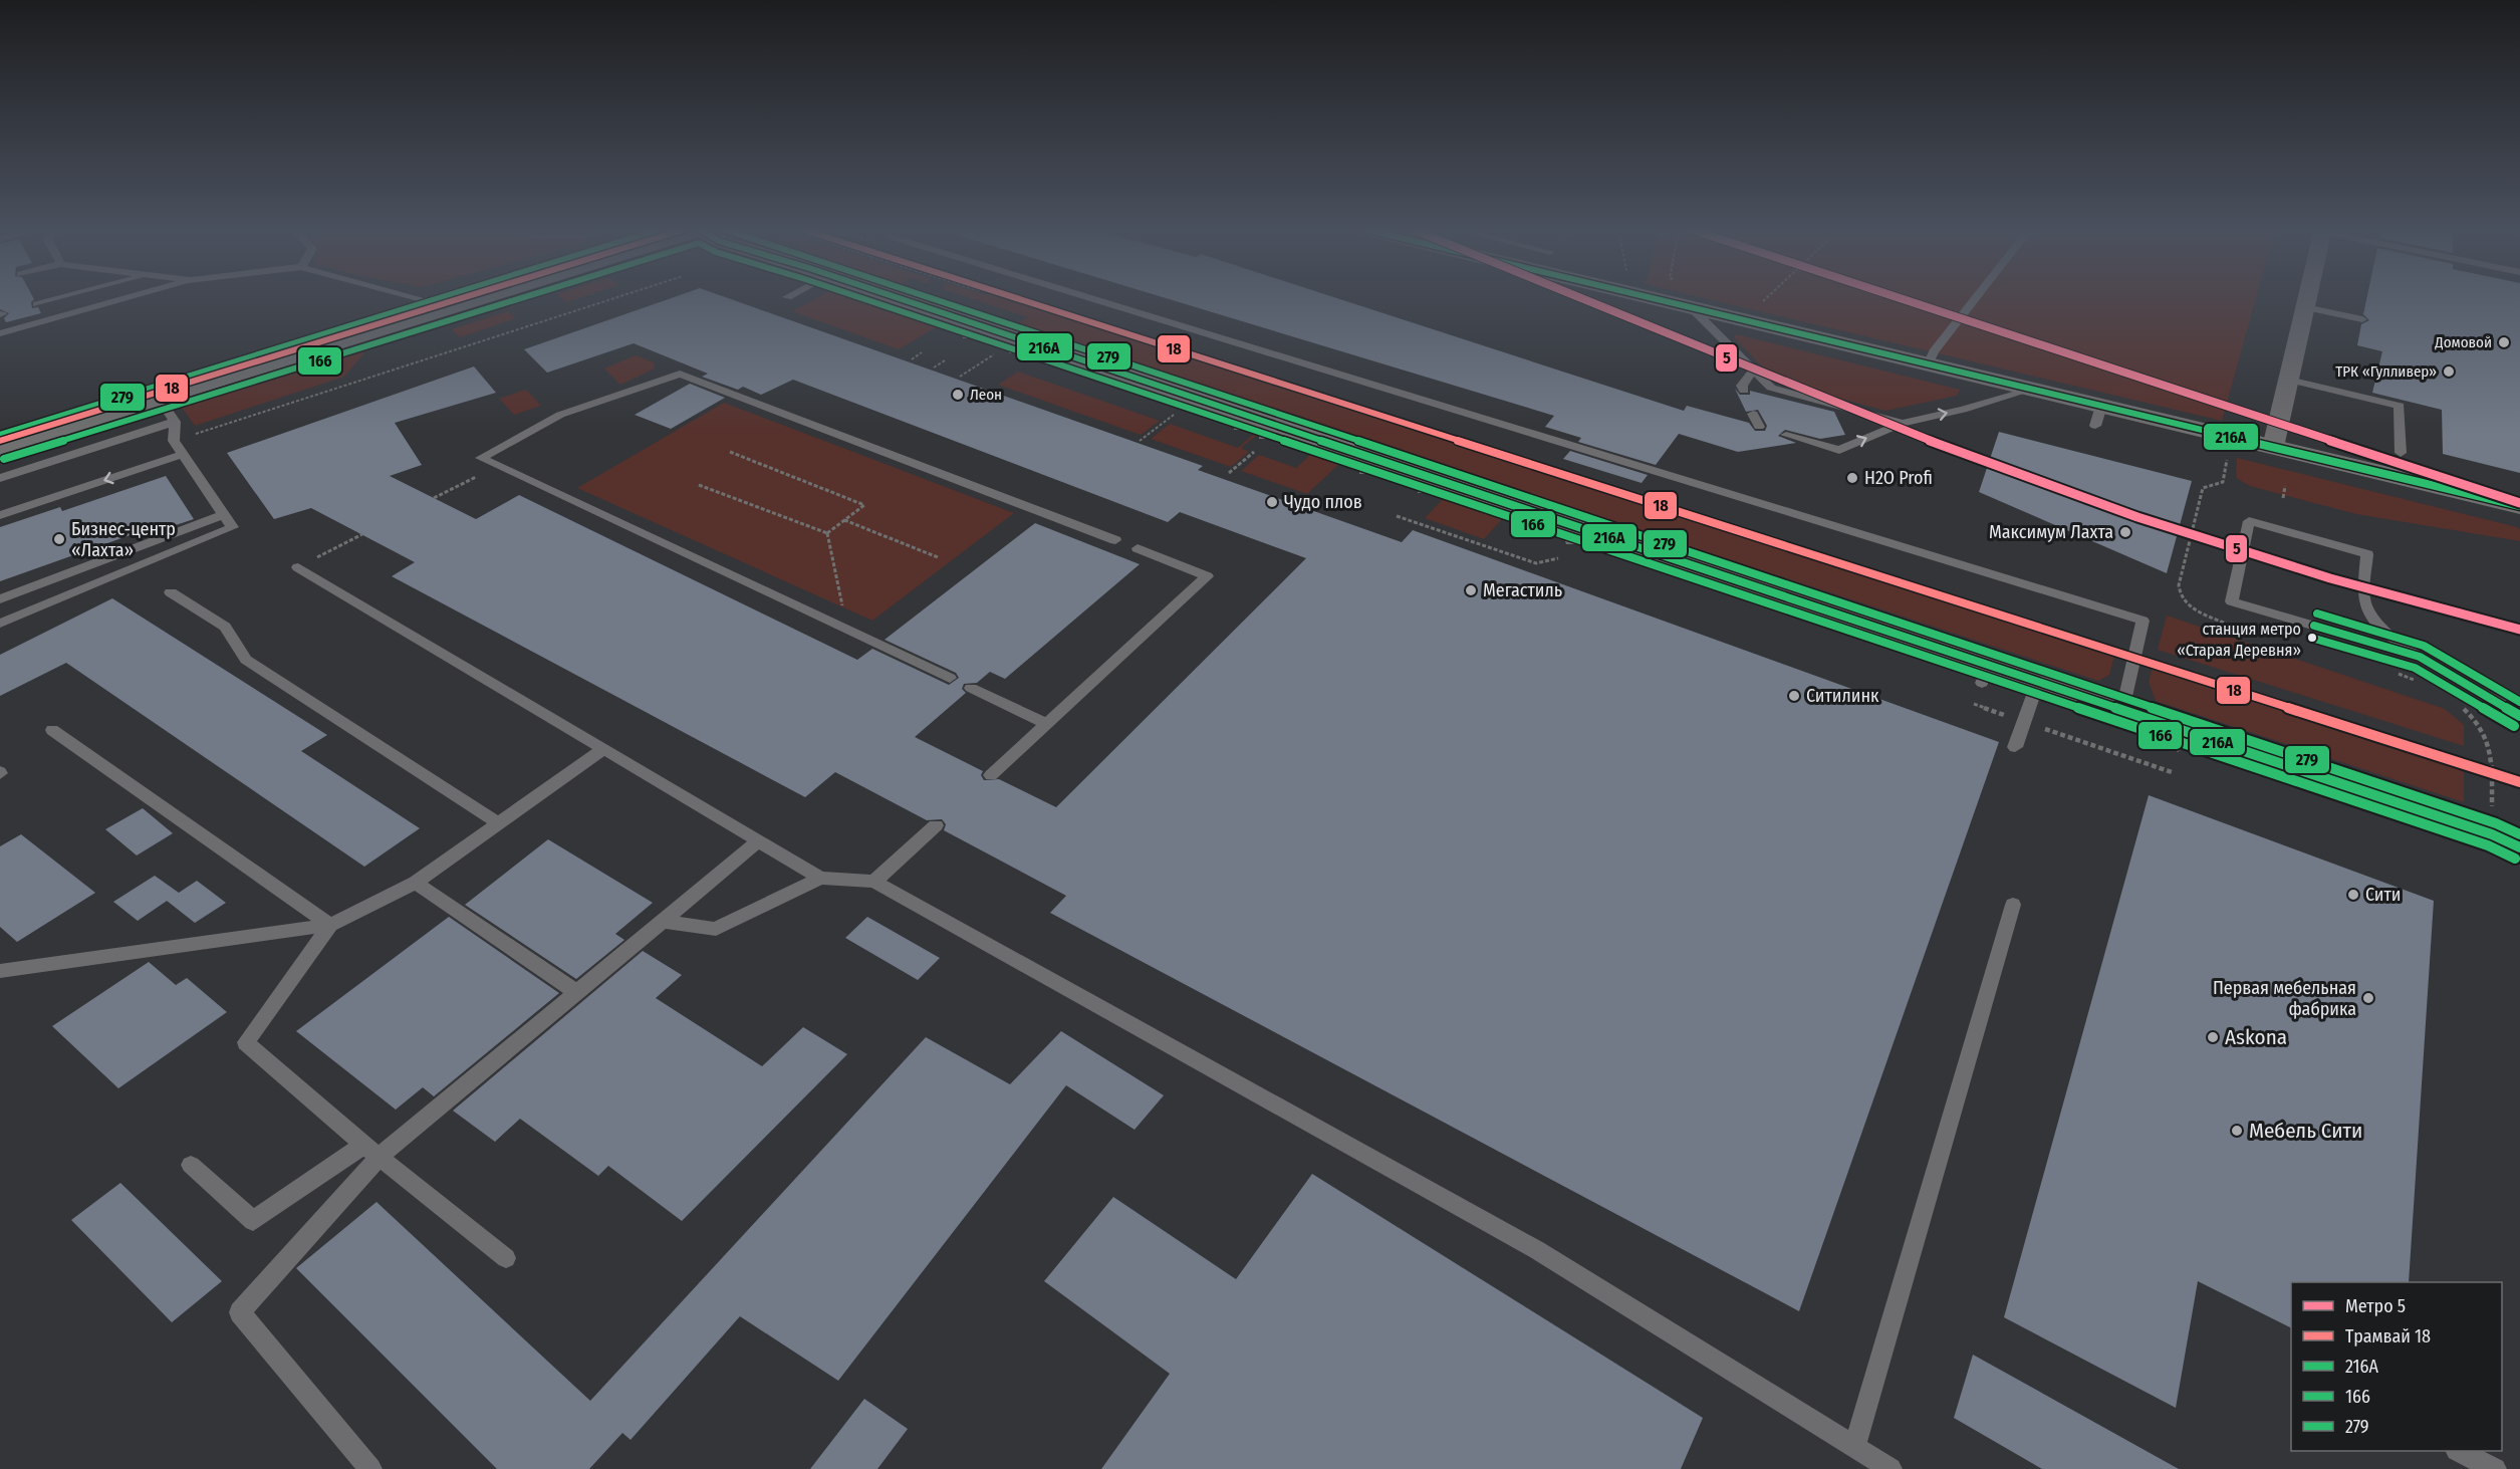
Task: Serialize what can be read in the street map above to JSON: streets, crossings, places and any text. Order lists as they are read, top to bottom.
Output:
{
  "places": [
    "Домовой",
    "ТРК «Гулливер»",
    "Леон",
    "H2O Profi",
    "Чудо плов",
    "Максимум Лахта",
    "Бизнес-центр «Лахта»",
    "Мегастиль",
    "станция метро «Старая Деревня»",
    "Ситилинк",
    "Сити",
    "Первая мебельная фабрика",
    "Askona",
    "Мебель Сити"
  ],
  "lines": [
    "metro line 5",
    "tram line 18",
    "transit line 216А",
    "transit line 166",
    "transit line 279"
  ],
  "legend": [
    "Метро 5",
    "Трамвай 18",
    "216А",
    "166",
    "279"
  ]
}
